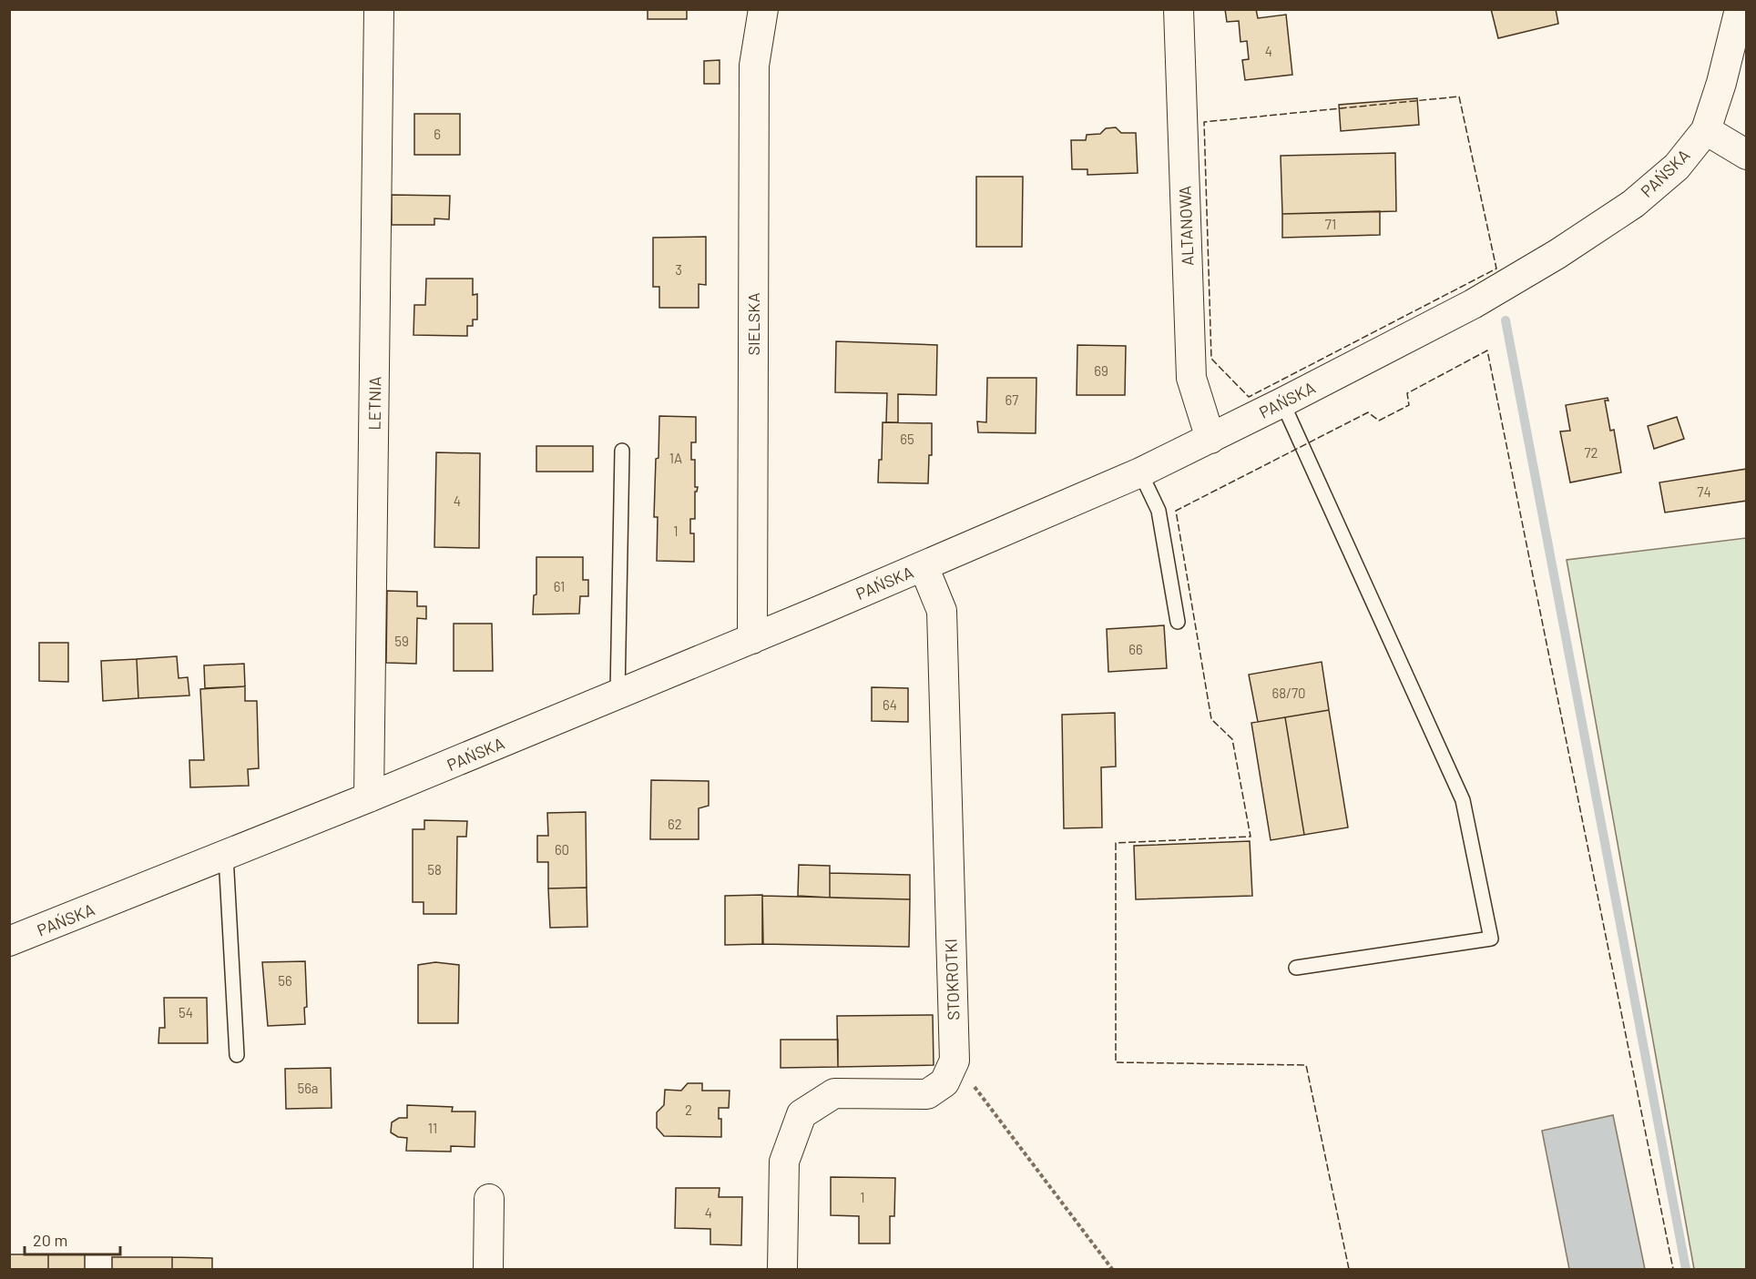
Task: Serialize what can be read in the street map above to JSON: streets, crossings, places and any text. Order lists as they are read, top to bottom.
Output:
{
  "streets": {
    "street": [
      "PAŃSKA",
      "ALTANOWA",
      "SIELSKA",
      "LETNIA",
      "STOKROTKI"
    ]
  },
  "crossings": [
    ["PAŃSKA", "ALTANOWA"],
    ["PAŃSKA", "SIELSKA"],
    ["PAŃSKA", "LETNIA"],
    ["PAŃSKA", "STOKROTKI"]
  ],
  "house_numbers": [
    "4",
    "6",
    "71",
    "3",
    "69",
    "67",
    "65",
    "72",
    "1A",
    "74",
    "4",
    "1",
    "61",
    "59",
    "66",
    "68/70",
    "64",
    "62",
    "60",
    "58",
    "56",
    "54",
    "56a",
    "2",
    "11",
    "1",
    "4"
  ],
  "scale_bar": "20 m"
}
